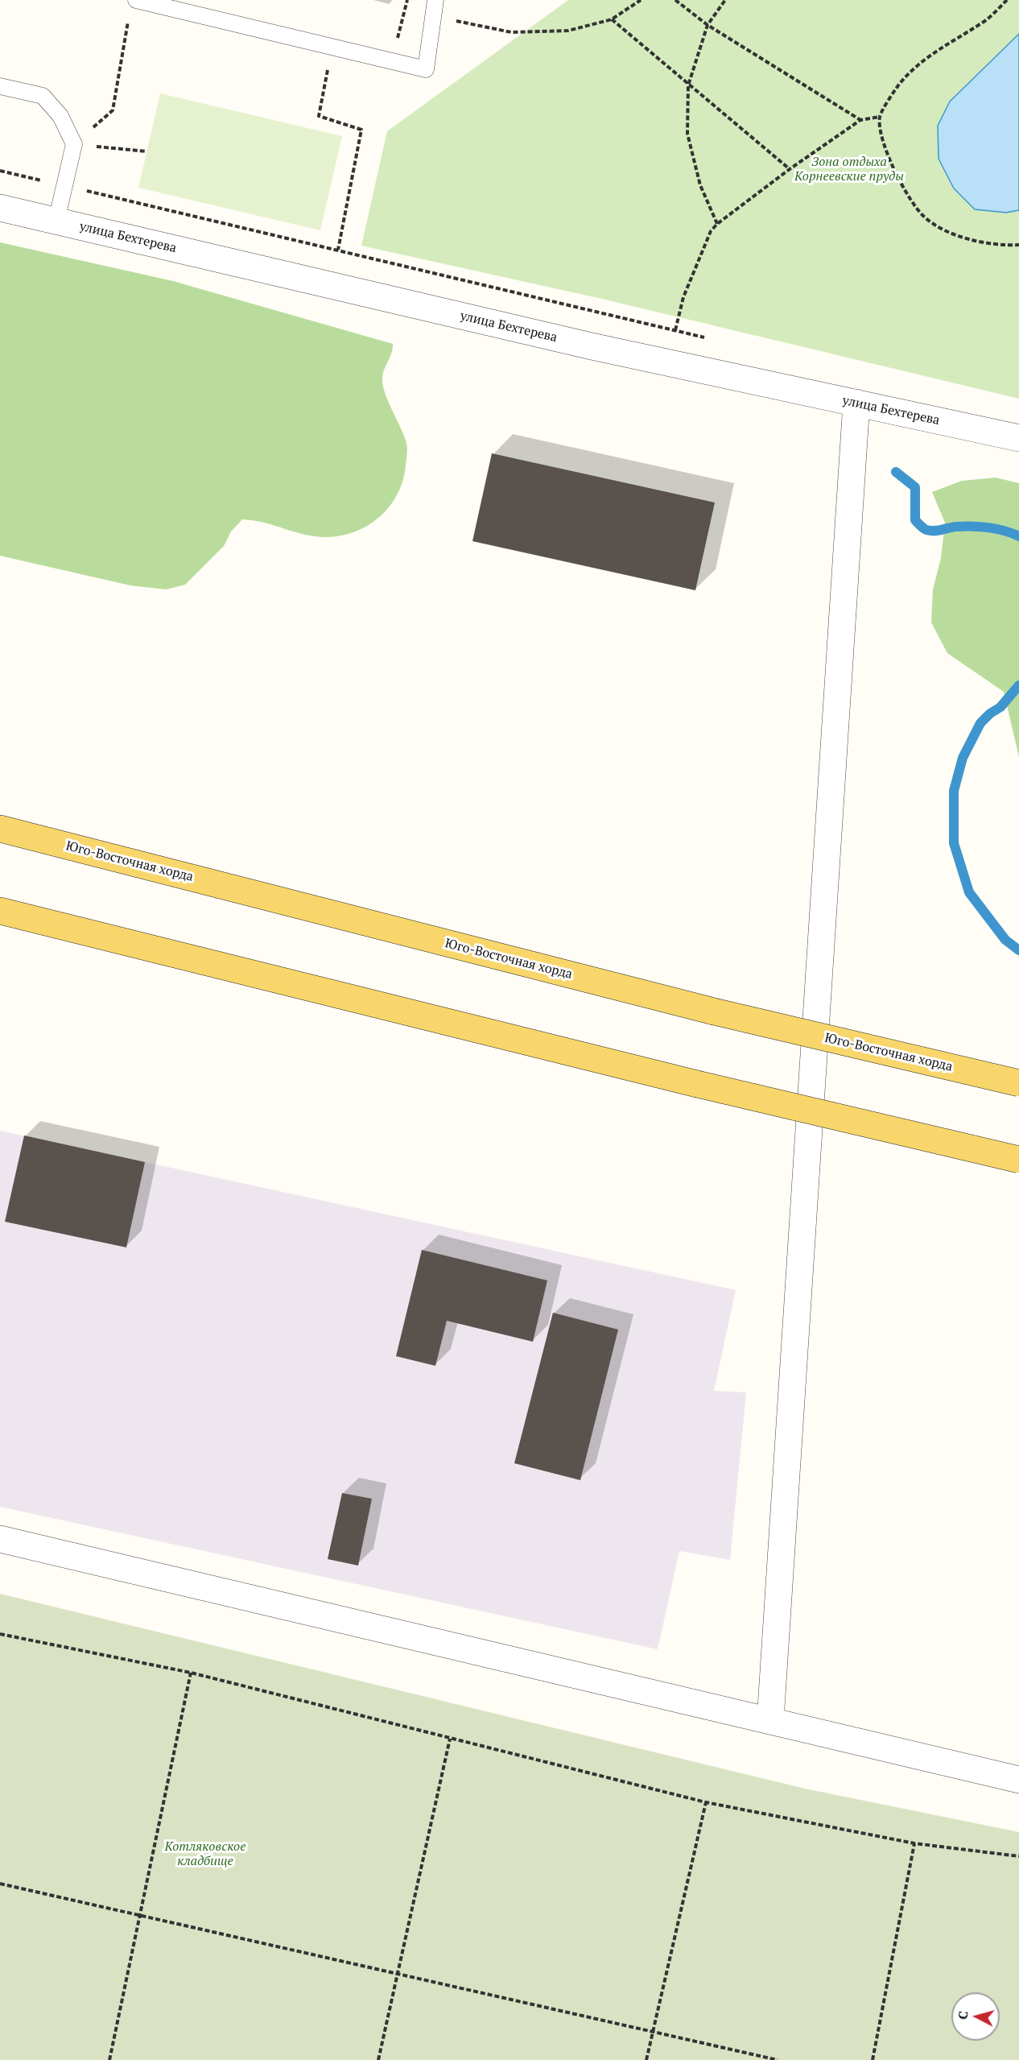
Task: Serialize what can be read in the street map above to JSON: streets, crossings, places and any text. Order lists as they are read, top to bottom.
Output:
{
  "streets": {
    "main road": ["Юго-Восточная хорда"],
    "street": ["улица Бехтерева"]
  },
  "parks": ["Зона отдыха Корнеевские пруды", "Котляковское кладбище"],
  "north": "left"
}
